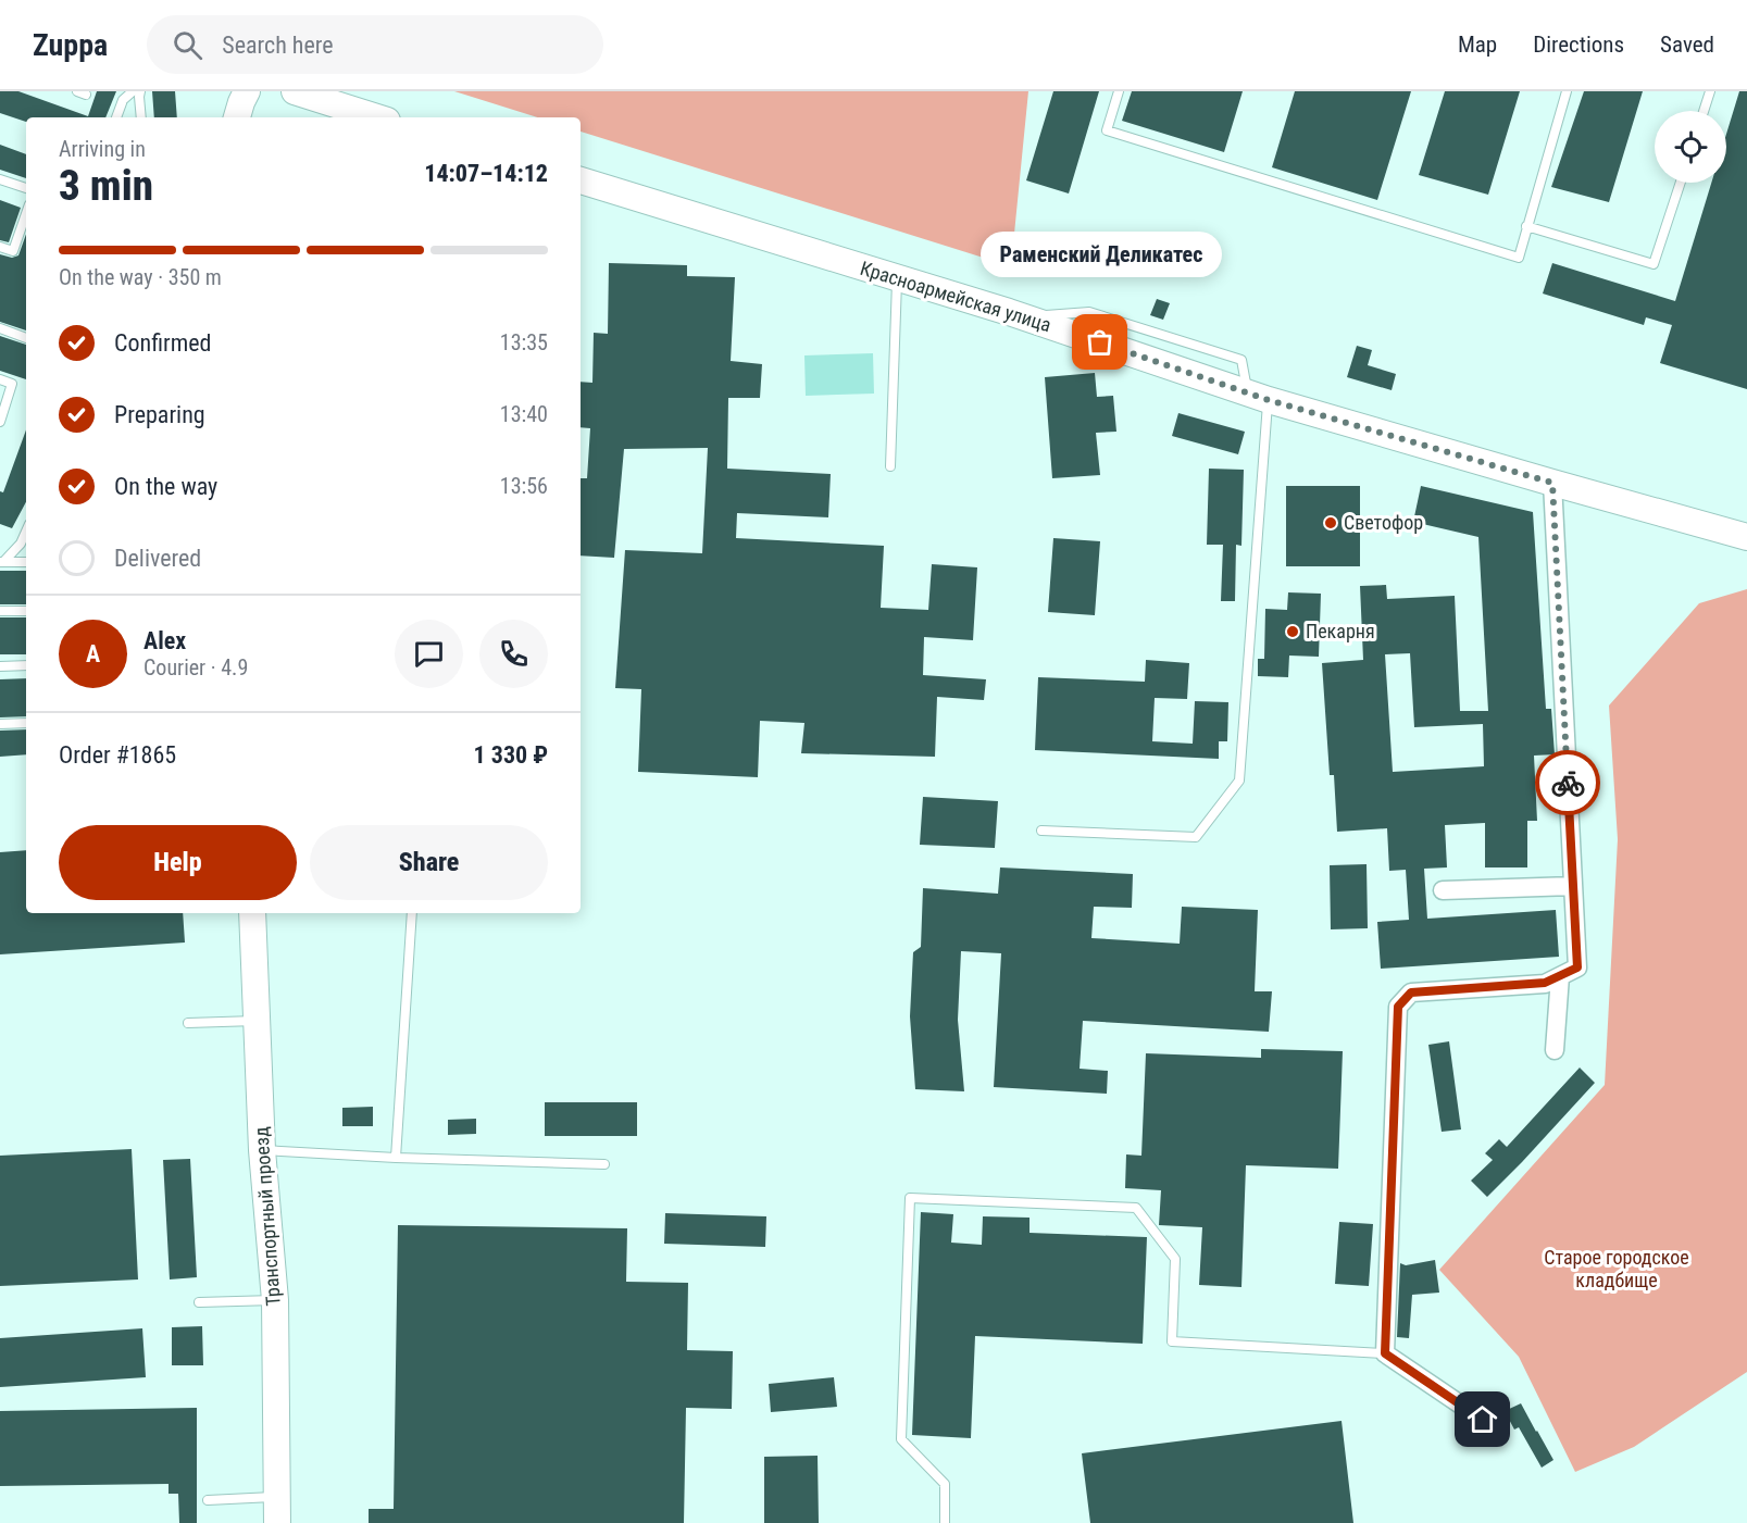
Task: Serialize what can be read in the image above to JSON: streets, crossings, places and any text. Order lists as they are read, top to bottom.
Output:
{
  "streets": {
    "street": ["Красноармейская улица", "Транспортный проезд"]
  },
  "parks": ["Старое городское кладбище"],
  "places": ["Раменский Деликатес", "Светофор", "Пекарня"],
  "page": {
    "header": "Zuppa",
    "search": "Search here",
    "nav": ["Map", "Directions", "Saved"],
    "heading": ["3 min", "Arriving in", "14:07–14:12"],
    "panel": [
      "Alex",
      "Courier · 4.9",
      "Order #1865",
      "1 330 ₽"
    ],
    "bar": "On the way · 350 m",
    "bubble": "Раменский Деликатес",
    "list": [
      ["Confirmed", "13:35"],
      ["Preparing", "13:40"],
      ["On the way", "13:56"],
      "Delivered"
    ],
    "round": "A",
    "buttons": ["Help", "Share"]
  }
}
